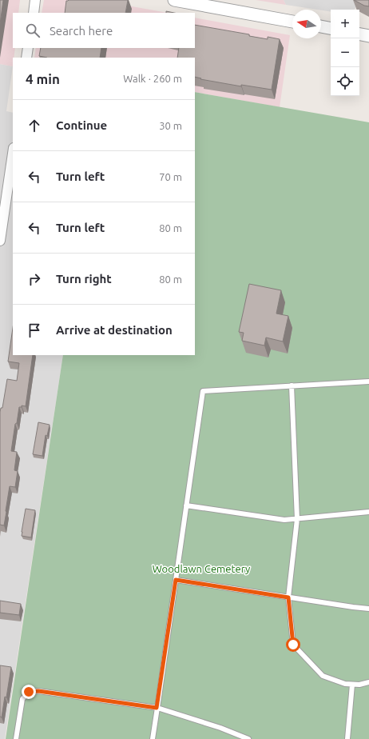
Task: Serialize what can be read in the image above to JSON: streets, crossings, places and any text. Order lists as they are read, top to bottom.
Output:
{
  "parks": ["Woodlawn Cemetery"],
  "north": "left",
  "page": {
    "map_buttons": ["+", "−"],
    "search": "Search here",
    "heading": ["4 min", "Walk · 260 m"],
    "list": [
      ["Continue", "30 m"],
      ["Turn left", "70 m"],
      ["Turn left", "80 m"],
      ["Turn right", "80 m"],
      "Arrive at destination"
    ]
  }
}
